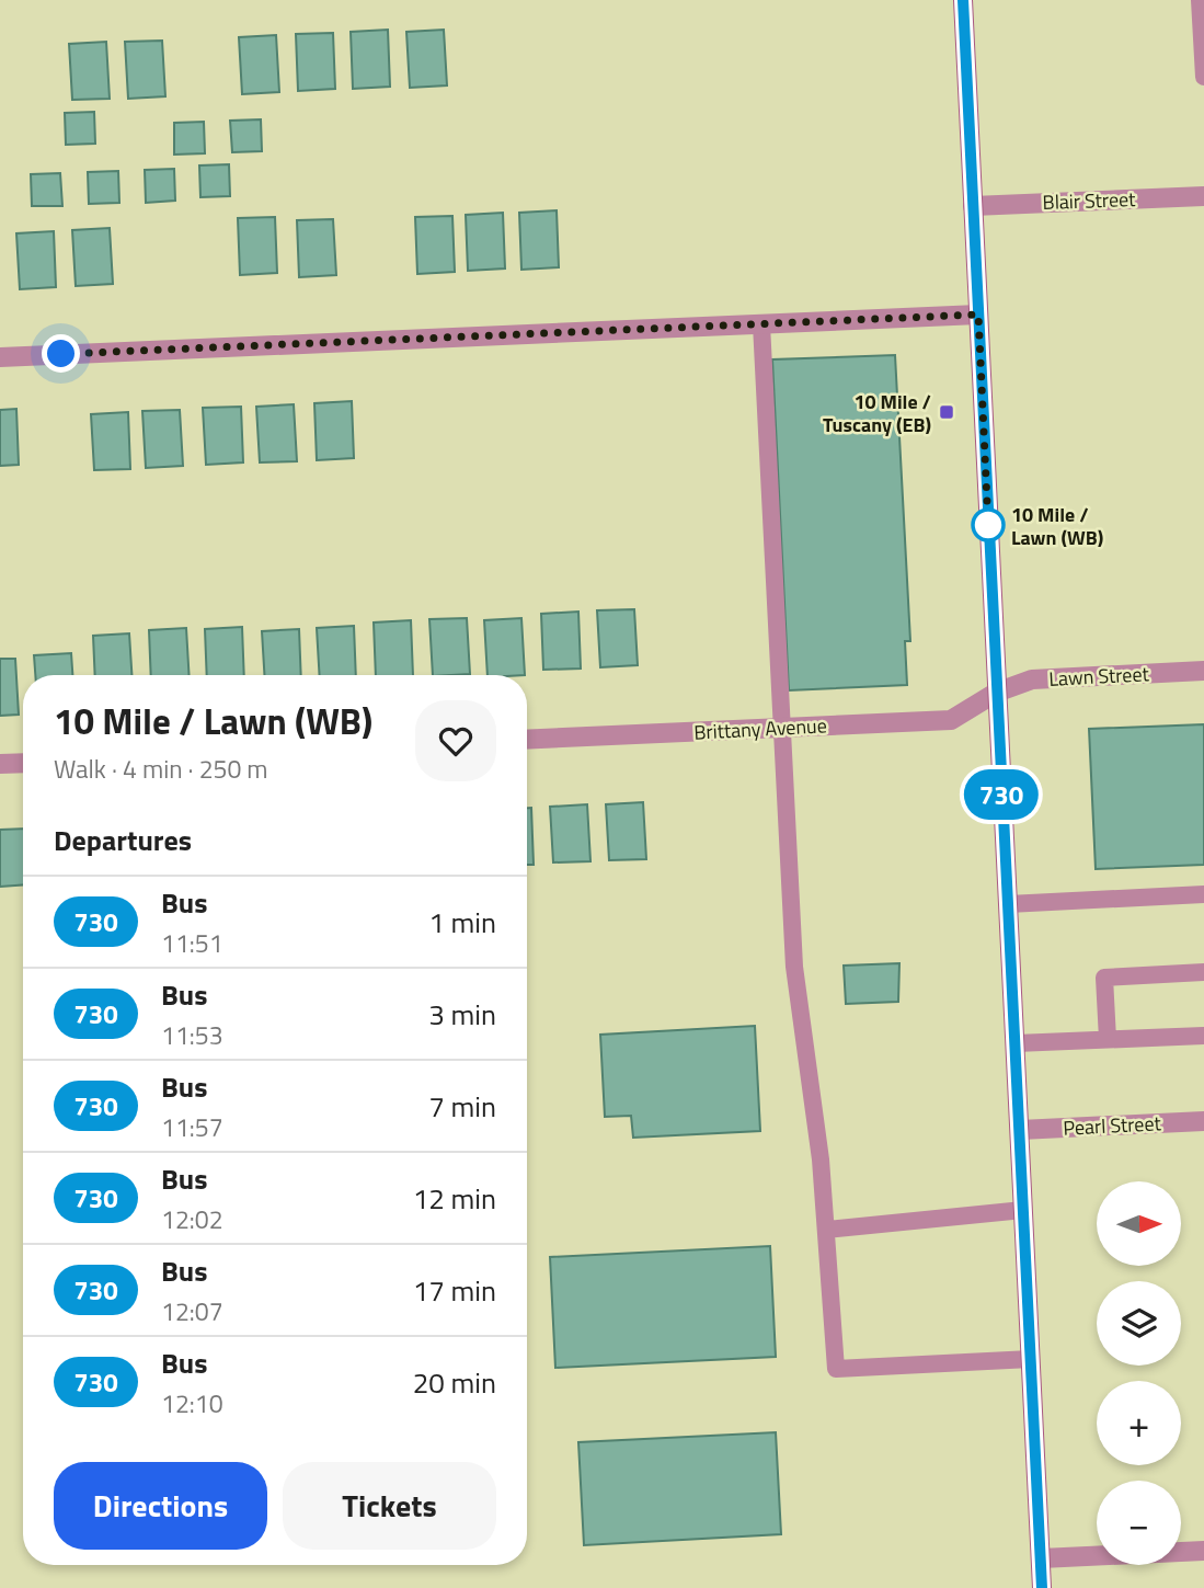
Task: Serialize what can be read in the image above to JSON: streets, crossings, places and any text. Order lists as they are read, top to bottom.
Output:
{
  "streets": {
    "street": [
      "Blair Street",
      "Lawn Street",
      "Brittany Avenue",
      "Pearl Street"
    ]
  },
  "crossings": [
    ["Lawn Street", "Brittany Avenue"]
  ],
  "places": {
    "transit": ["10 Mile / Tuscany (EB)"],
    "other": ["10 Mile / Lawn (WB)"]
  },
  "lines": ["bus line 730"],
  "north": "right",
  "page": {
    "on_map": "730",
    "heading": [
      ["10 Mile / Lawn (WB)", "Walk · 4 min · 250 m"],
      "Departures"
    ],
    "list": [
      {
        "mark": "730",
        "name": "Bus",
        "note": "11:51",
        "value": "1 min"
      },
      {
        "mark": "730",
        "name": "Bus",
        "note": "11:53",
        "value": "3 min"
      },
      {
        "mark": "730",
        "name": "Bus",
        "note": "11:57",
        "value": "7 min"
      },
      {
        "mark": "730",
        "name": "Bus",
        "note": "12:02",
        "value": "12 min"
      },
      {
        "mark": "730",
        "name": "Bus",
        "note": "12:07",
        "value": "17 min"
      },
      {
        "mark": "730",
        "name": "Bus",
        "note": "12:10",
        "value": "20 min"
      }
    ],
    "map_buttons": ["+", "−"],
    "buttons": ["Directions", "Tickets"]
  }
}
